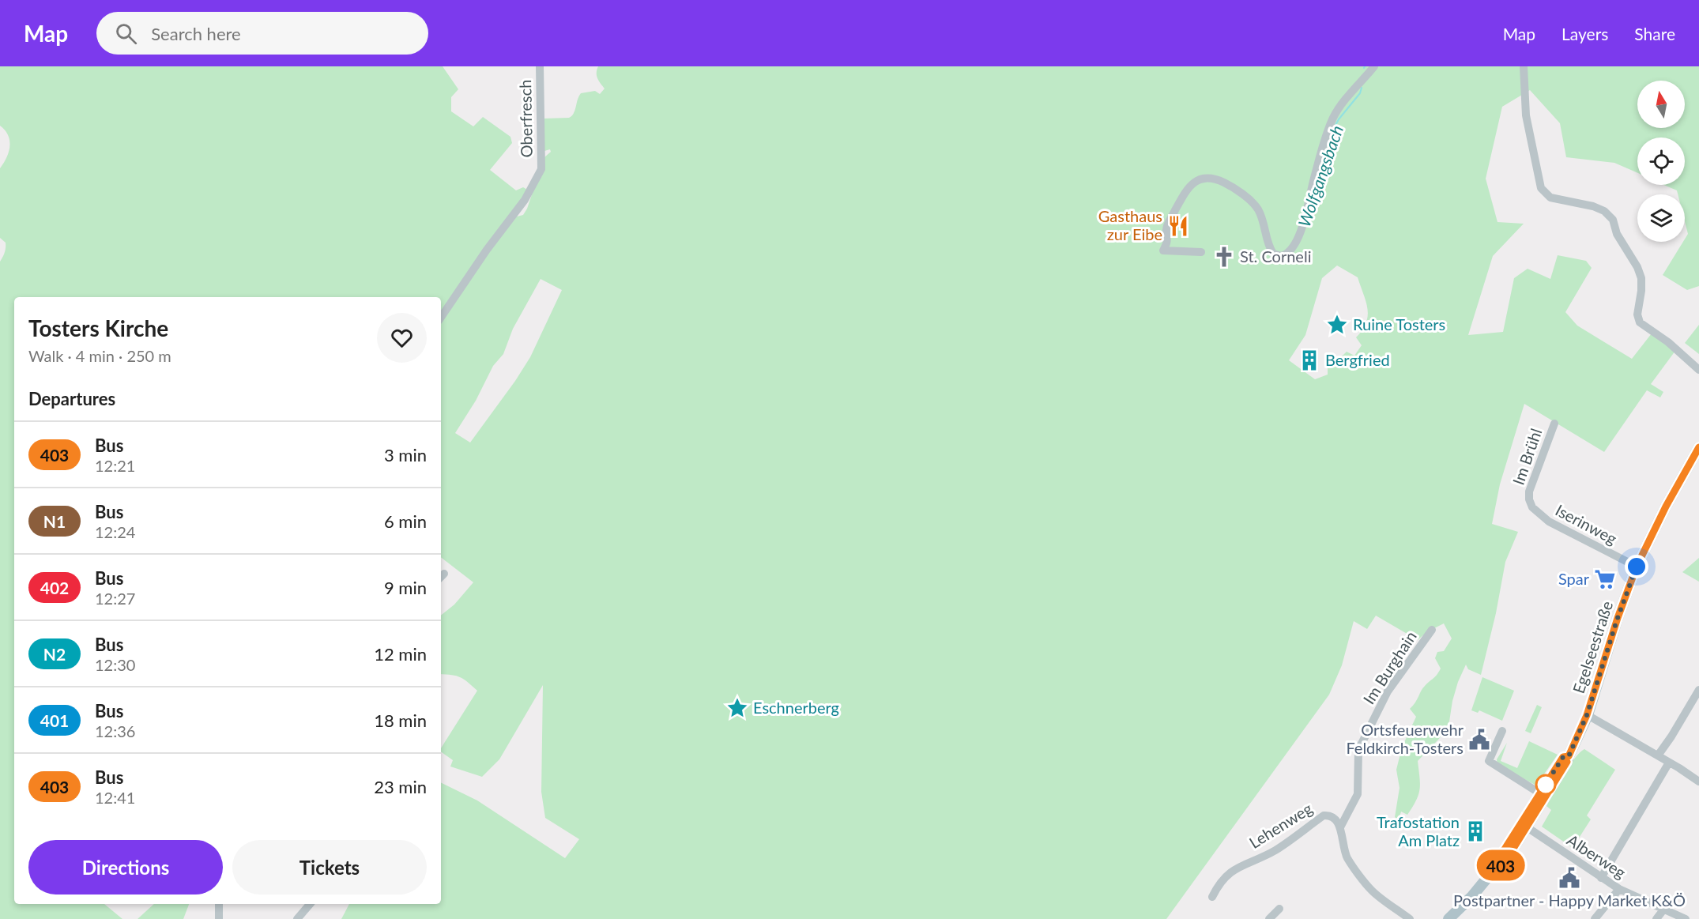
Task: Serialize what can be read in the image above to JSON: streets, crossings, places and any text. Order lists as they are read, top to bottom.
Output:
{
  "streets": {
    "main road": ["Egelseestraße"],
    "street": [
      "Oberfresch",
      "Im Brühl",
      "Iserinweg",
      "Im Burghain",
      "Lehenweg",
      "Alberweg"
    ]
  },
  "crossings": [
    ["Im Brühl", "Iserinweg"],
    ["Iserinweg", "Egelseestraße"],
    ["Egelseestraße", "Alberweg"],
    ["Im Burghain", "Lehenweg"]
  ],
  "water": ["Wolfgangsbach"],
  "places": {
    "restaurant": ["Gasthaus zur Eibe"],
    "church": ["St. Corneli"],
    "place": ["Ruine Tosters", "Eschnerberg"],
    "building": ["Bergfried", "Trafostation Am Platz"],
    "supermarket": ["Spar"],
    "public building": ["Ortsfeuerwehr Feldkirch-Tosters", "Postpartner - Happy Market K&Ö"]
  },
  "lines": ["bus line 403"],
  "north": "top",
  "page": {
    "header": "Map",
    "search": "Search here",
    "nav": ["Map", "Layers", "Share"],
    "on_map": "403",
    "heading": [
      ["Tosters Kirche", "Walk · 4 min · 250 m"],
      "Departures"
    ],
    "list": [
      {
        "mark": "403",
        "name": "Bus",
        "note": "12:21",
        "value": "3 min"
      },
      {
        "mark": "N1",
        "name": "Bus",
        "note": "12:24",
        "value": "6 min"
      },
      {
        "mark": "402",
        "name": "Bus",
        "note": "12:27",
        "value": "9 min"
      },
      {
        "mark": "N2",
        "name": "Bus",
        "note": "12:30",
        "value": "12 min"
      },
      {
        "mark": "401",
        "name": "Bus",
        "note": "12:36",
        "value": "18 min"
      },
      {
        "mark": "403",
        "name": "Bus",
        "note": "12:41",
        "value": "23 min"
      }
    ],
    "buttons": ["Directions", "Tickets"]
  }
}
